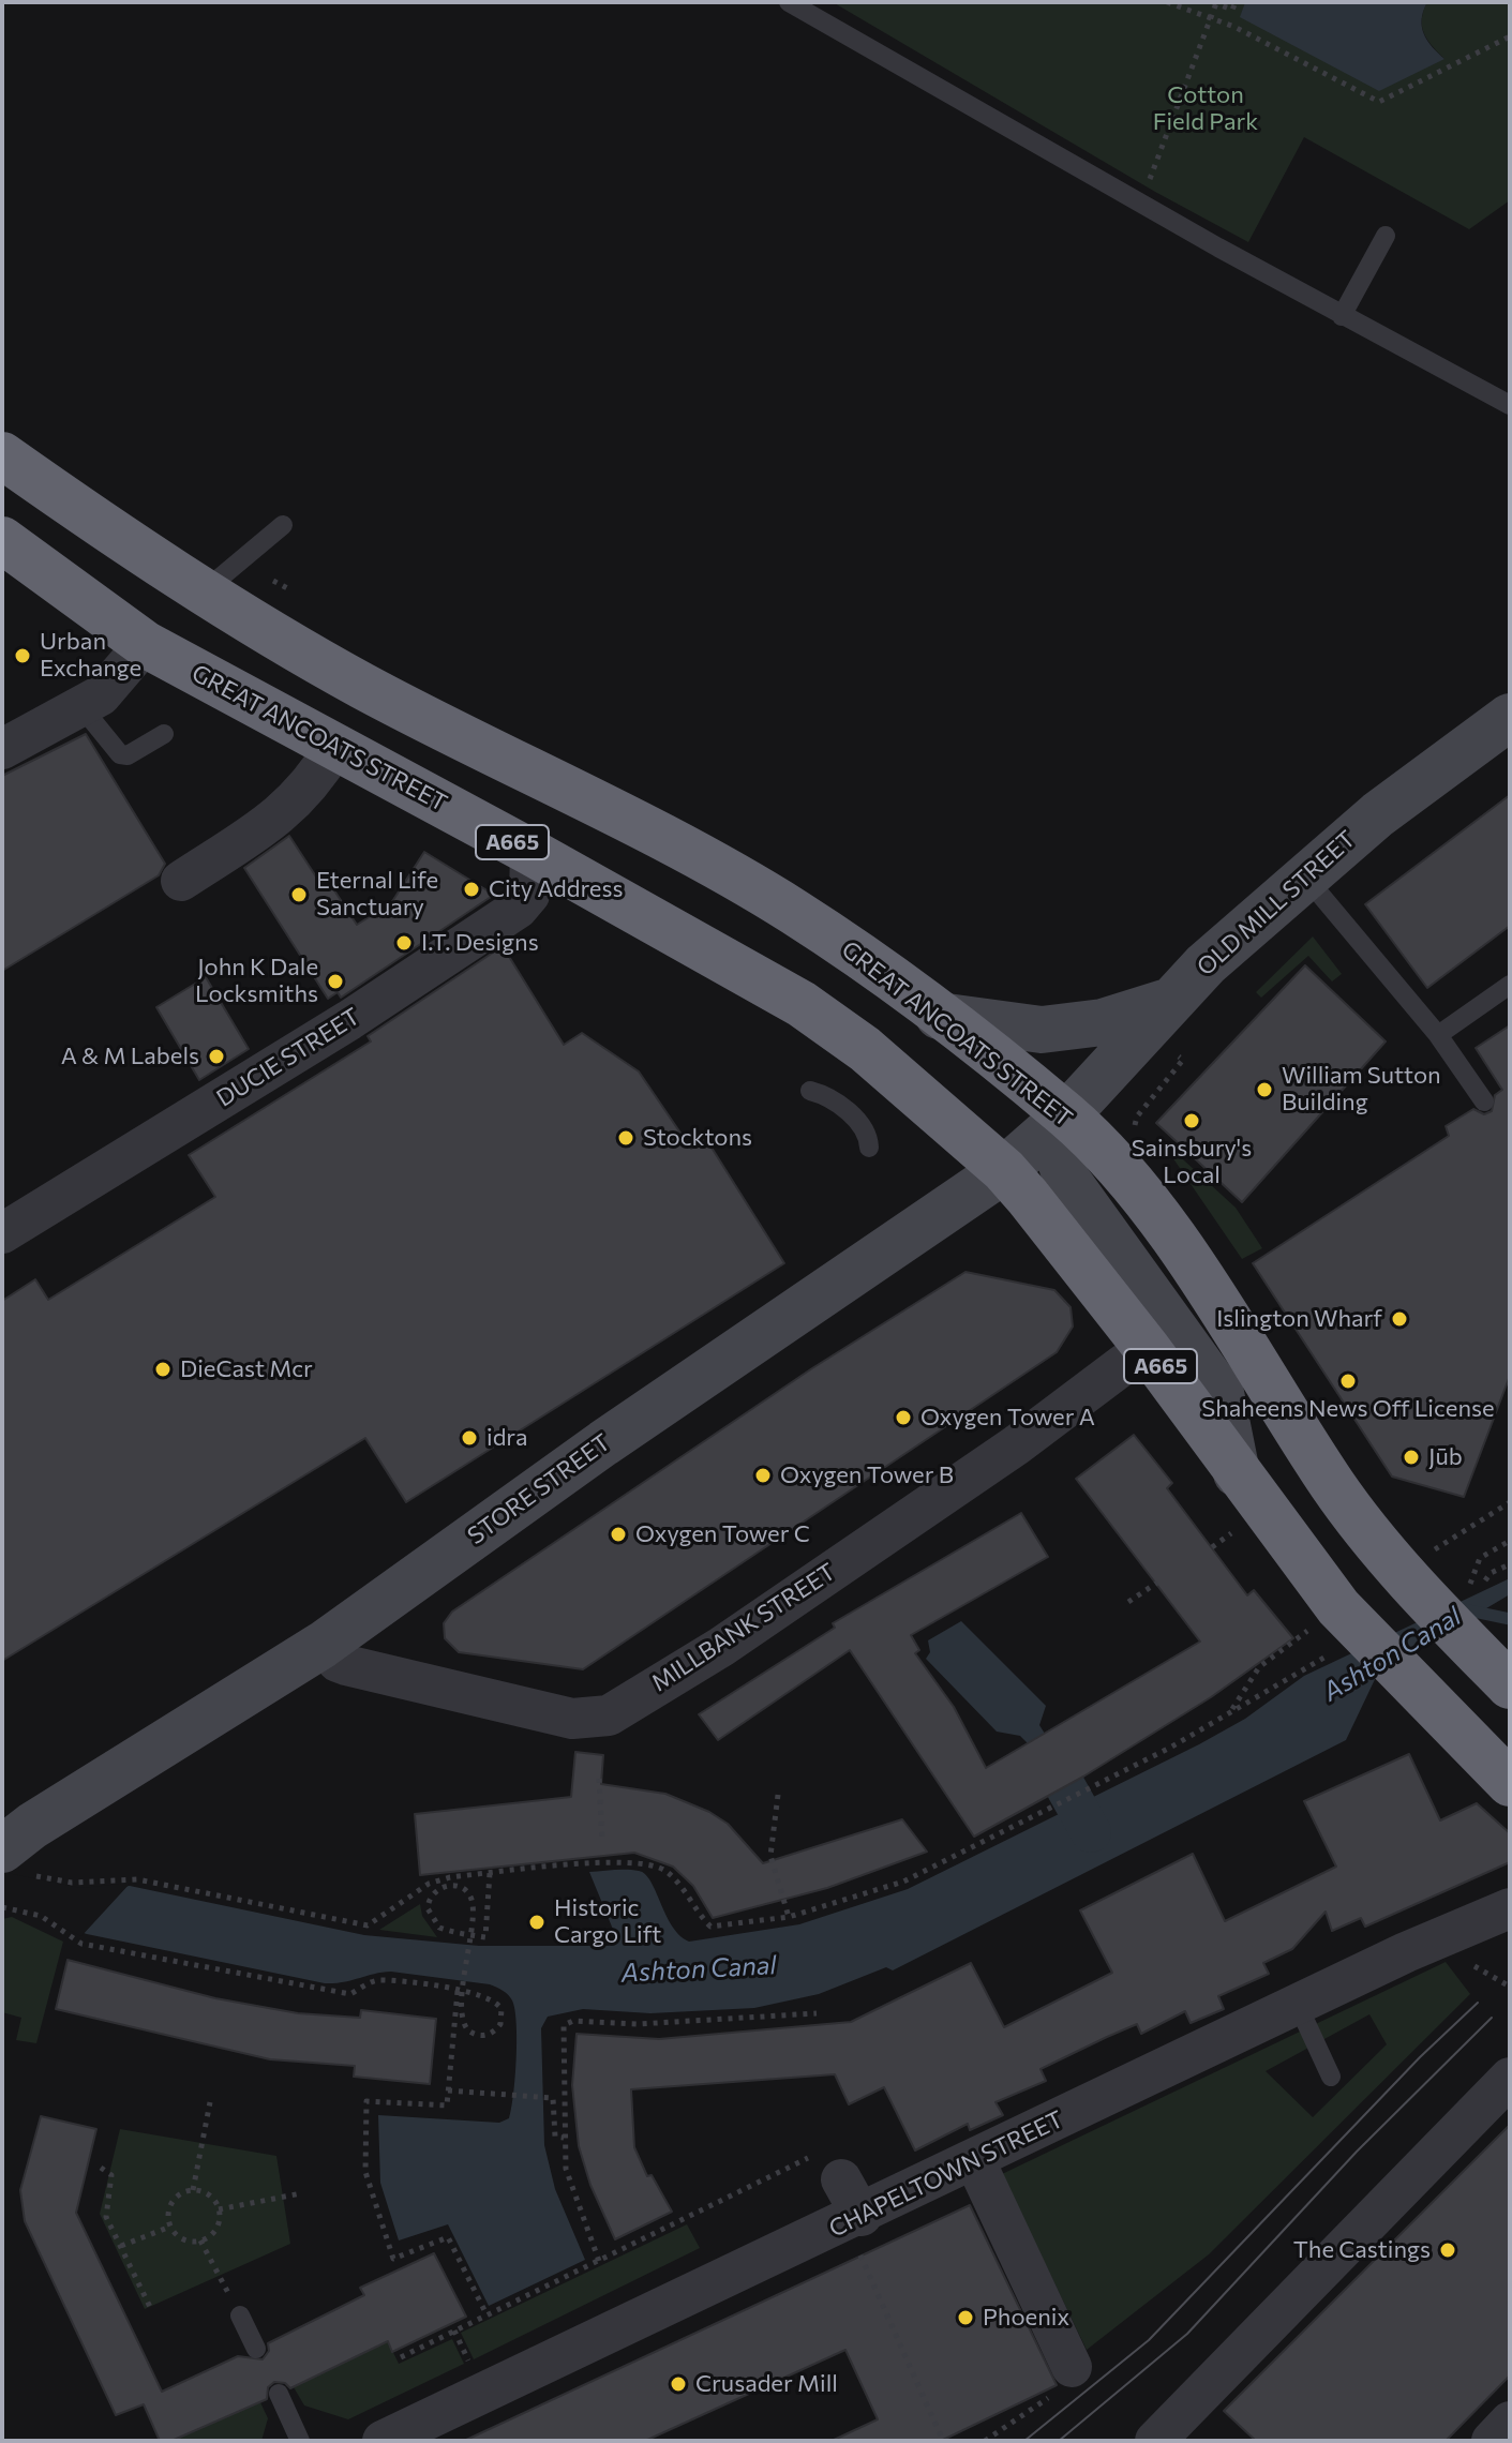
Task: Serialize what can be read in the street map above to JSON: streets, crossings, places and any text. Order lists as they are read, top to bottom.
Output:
{
  "streets": {
    "highway": ["GREAT ANCOATS STREET", "A665"],
    "street": [
      "OLD MILL STREET",
      "DUCIE STREET",
      "STORE STREET",
      "MILLBANK STREET",
      "CHAPELTOWN STREET"
    ]
  },
  "crossings": [
    ["GREAT ANCOATS STREET", "OLD MILL STREET"],
    ["GREAT ANCOATS STREET", "DUCIE STREET"],
    ["GREAT ANCOATS STREET", "STORE STREET"],
    ["OLD MILL STREET", "STORE STREET"],
    ["STORE STREET", "MILLBANK STREET"]
  ],
  "water": ["Ashton Canal"],
  "parks": ["Cotton Field Park"],
  "places": [
    "Urban Exchange",
    "City Address",
    "Eternal Life Sanctuary",
    "I.T. Designs",
    "John K Dale Locksmiths",
    "A & M Labels",
    "William Sutton Building",
    "Sainsbury's Local",
    "Stocktons",
    "Islington Wharf",
    "DieCast Mcr",
    "Shaheens News Off License",
    "Oxygen Tower A",
    "idra",
    "Jūb",
    "Oxygen Tower B",
    "Oxygen Tower C",
    "Historic Cargo Lift",
    "The Castings",
    "Phoenix",
    "Crusader Mill"
  ]
}
